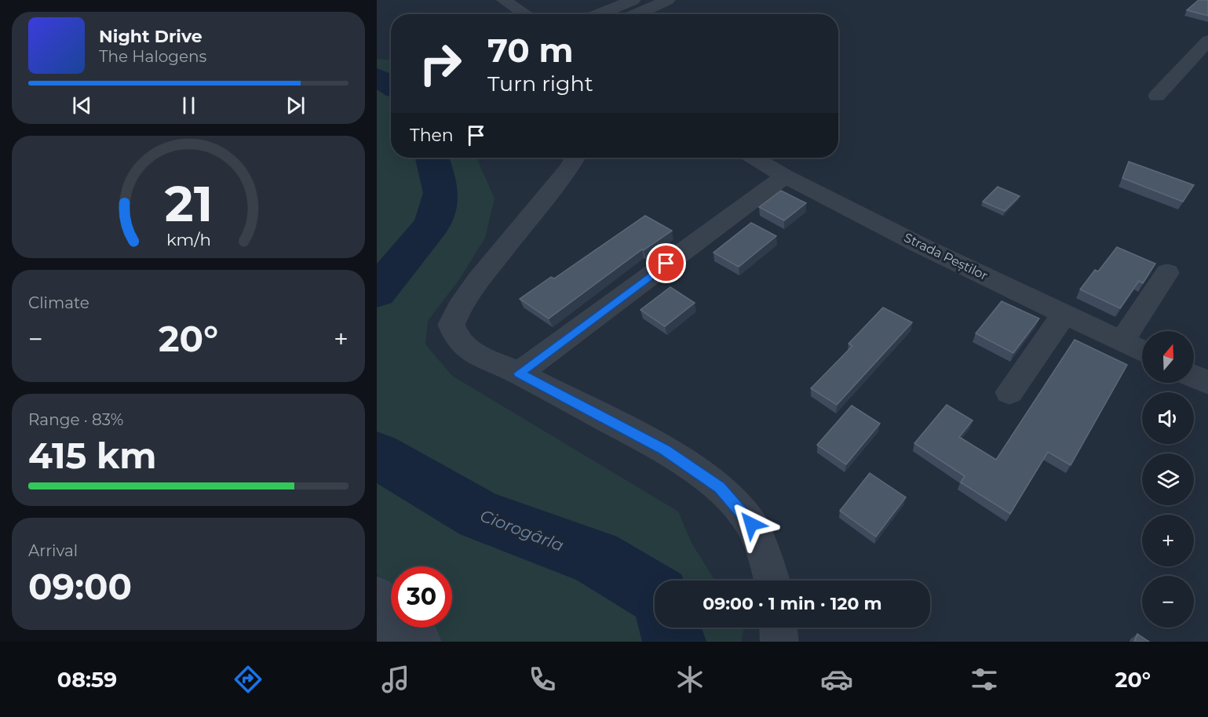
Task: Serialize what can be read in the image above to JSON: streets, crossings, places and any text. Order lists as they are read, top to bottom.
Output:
{
  "streets": {
    "street": ["Strada Peștilor"]
  },
  "water": ["Ciorogârla"],
  "north": "top",
  "page": {
    "turn": ["70 m", "Turn right"],
    "song": ["Night Drive", "The Halogens"],
    "then": "Then",
    "tile": [
      "Climate",
      ["Range · 83%", "415 km"],
      ["Arrival", "09:00"]
    ],
    "heat": ["−", "20°", "+"],
    "map_buttons": ["+", "−"],
    "limit": "30",
    "trip": "09:00 · 1 min · 120 m",
    "tabs": ["08:59", "20°"],
    "gauge": ["21", "km/h"]
  }
}
